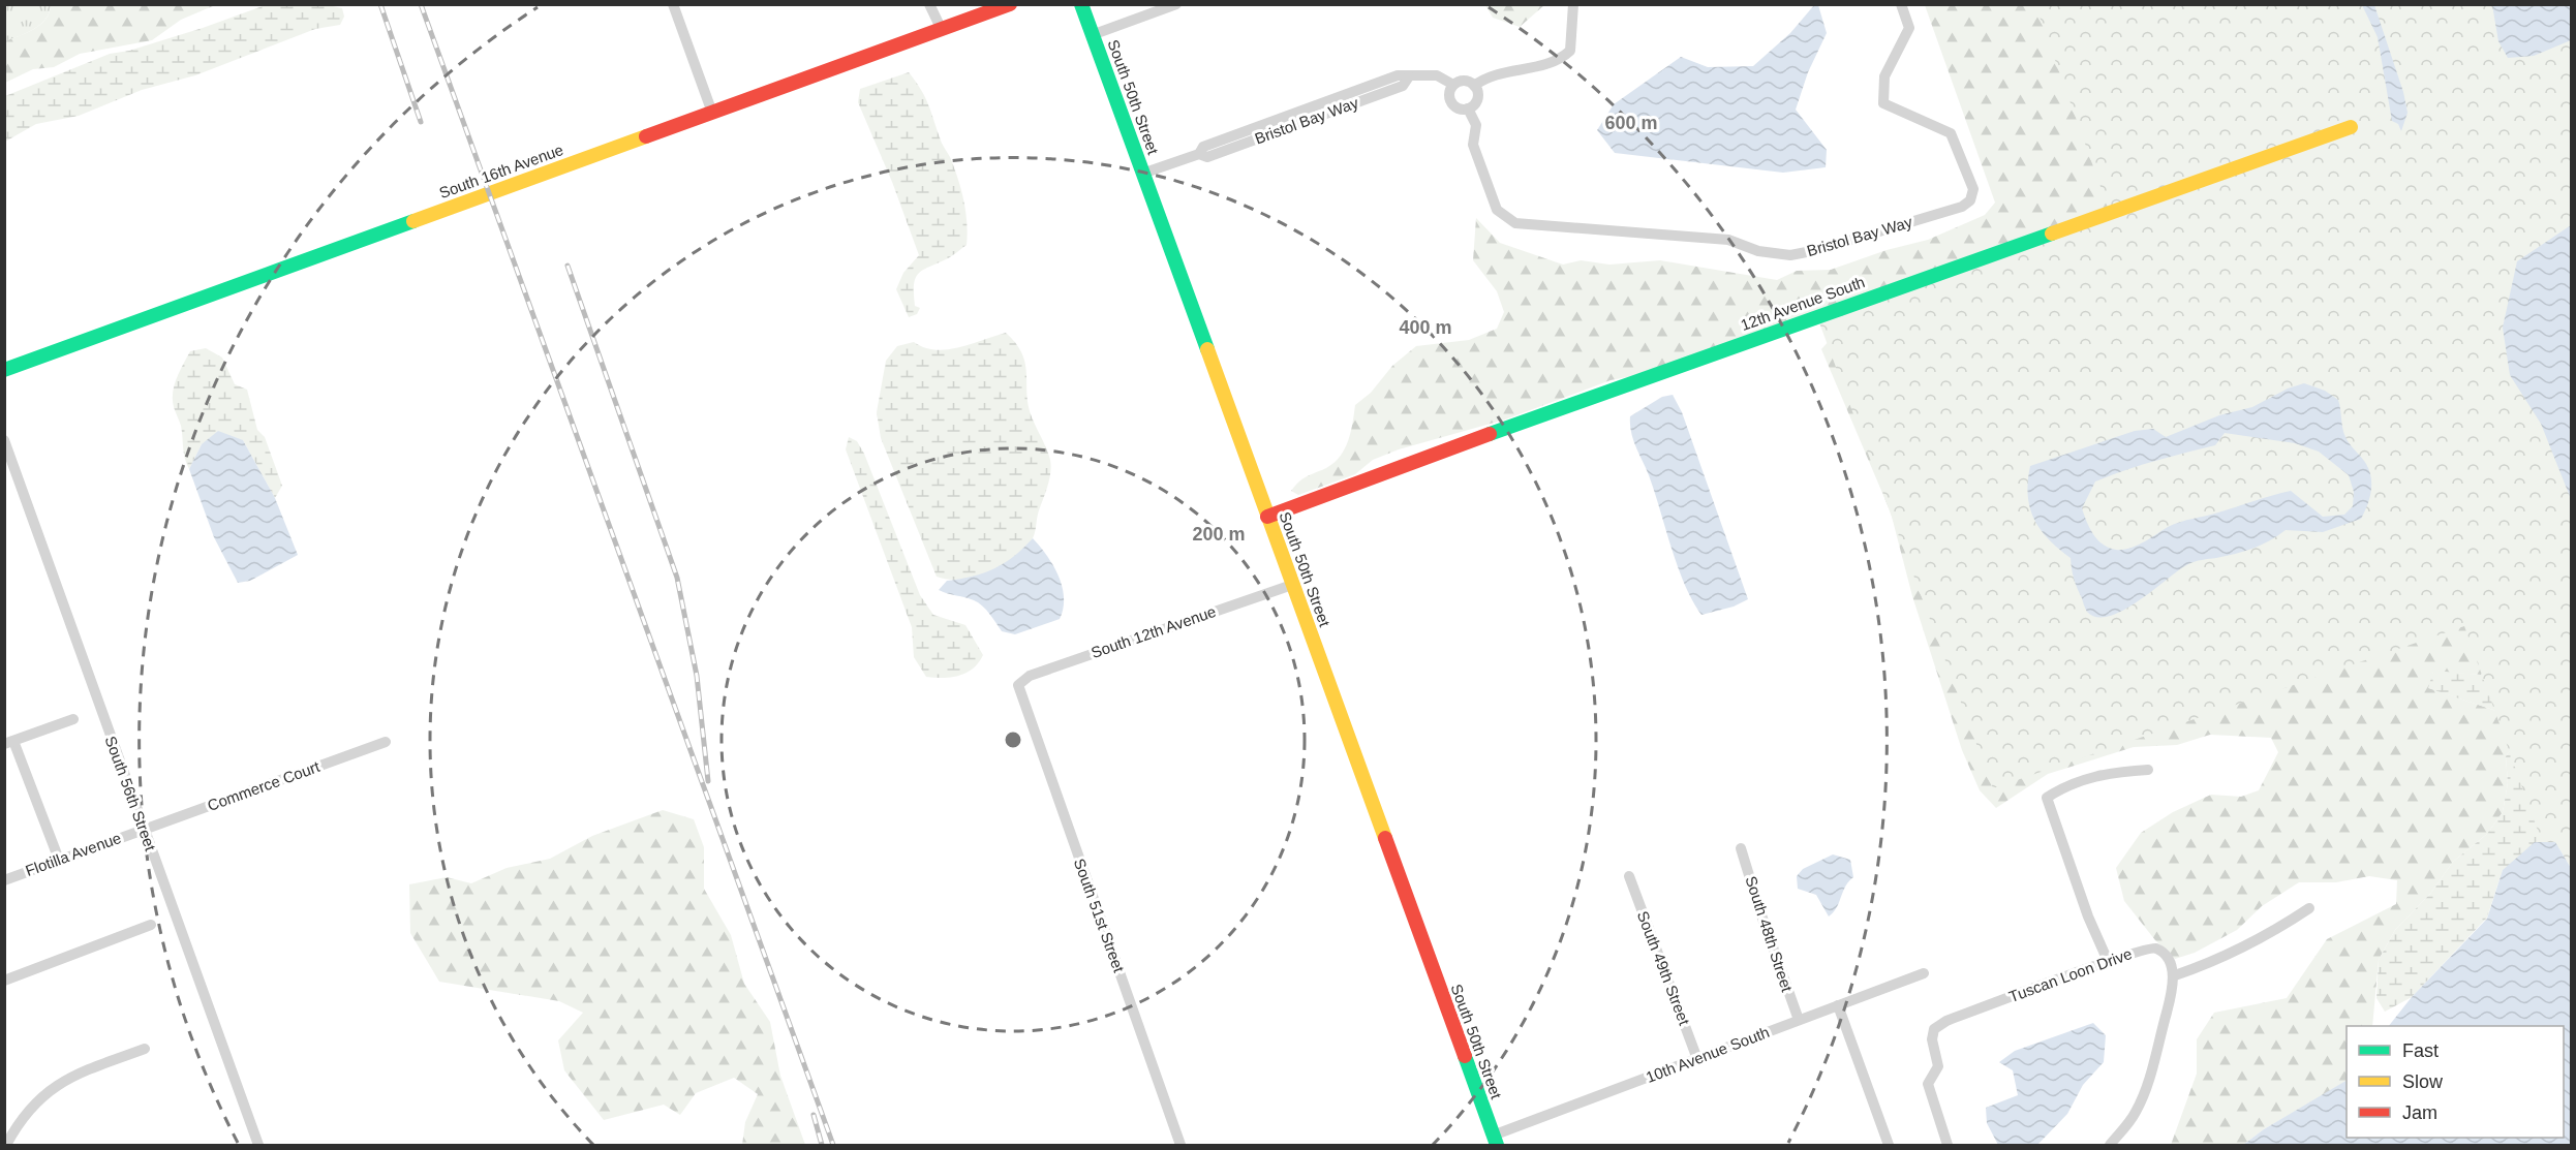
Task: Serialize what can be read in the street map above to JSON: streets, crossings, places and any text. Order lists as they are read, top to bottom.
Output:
{
  "streets": {
    "street": [
      "South 50th Street",
      "Bristol Bay Way",
      "South 16th Avenue",
      "12th Avenue South",
      "South 12th Avenue",
      "Commerce Court",
      "South 56th Street",
      "Flotilla Avenue",
      "South 51st Street",
      "South 48th Street",
      "South 49th Street",
      "Tuscan Loon Drive",
      "10th Avenue South"
    ]
  },
  "crossings": [
    ["South 50th Street", "Bristol Bay Way"],
    ["South 50th Street", "12th Avenue South"],
    ["South 50th Street", "South 12th Avenue"],
    ["South 50th Street", "10th Avenue South"],
    ["South 12th Avenue", "South 51st Street"],
    ["Commerce Court", "South 56th Street"],
    ["Commerce Court", "Flotilla Avenue"],
    ["South 56th Street", "Flotilla Avenue"],
    ["South 48th Street", "10th Avenue South"],
    ["South 49th Street", "10th Avenue South"]
  ],
  "legend": ["Fast", "Slow", "Jam"],
  "rings": ["600 m", "400 m", "200 m"]
}
